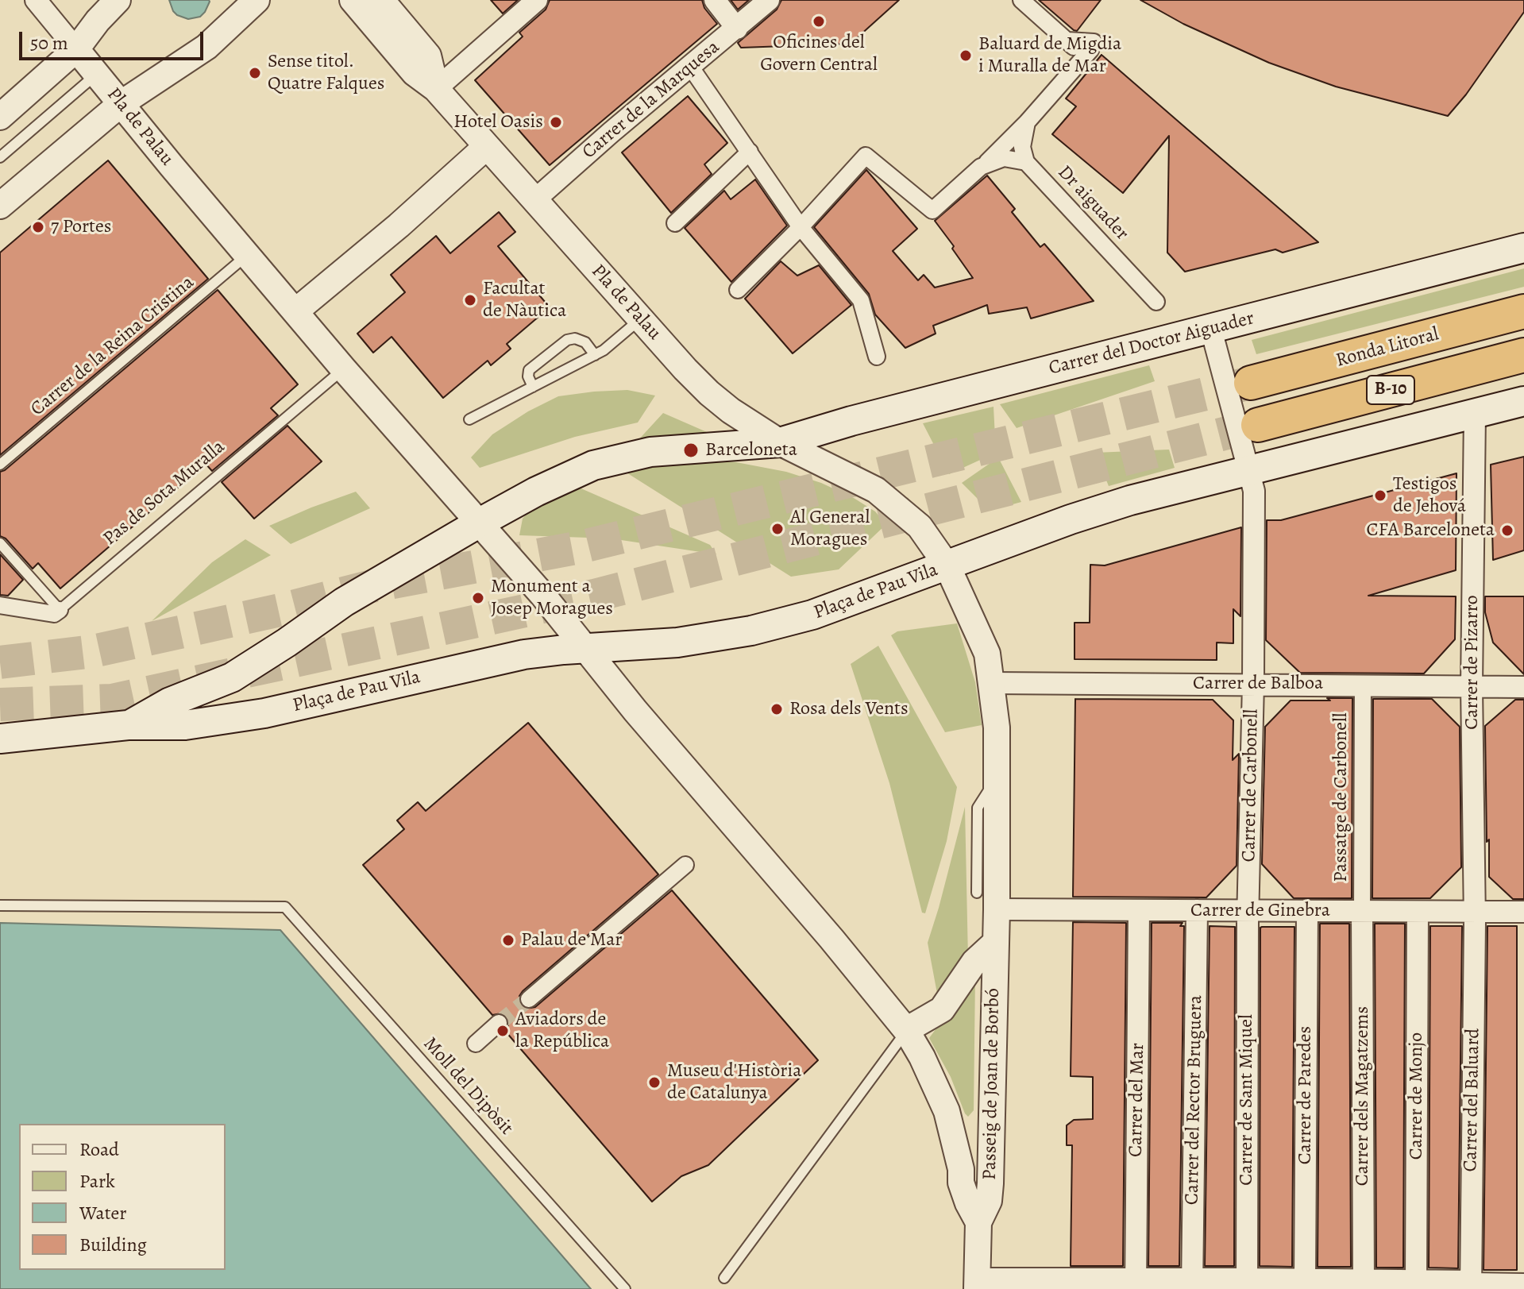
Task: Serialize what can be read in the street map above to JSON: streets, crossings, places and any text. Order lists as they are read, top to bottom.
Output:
{
  "streets": {
    "highway": ["Ronda Litoral", "B-10"],
    "main road": ["Carrer del Doctor Aiguader", "Plaça de Pau Vila"],
    "street": [
      "Carrer de la Marquesa",
      "Pla de Palau",
      "Dr aiguader",
      "Carrer de Pizarro",
      "Carrer de Balboa",
      "Carrer de Carbonell",
      "Passatge de Carbonell",
      "Carrer de Ginebra",
      "Passeig de Joan de Borbó",
      "Carrer de Paredes",
      "Carrer dels Magatzems",
      "Carrer de Monjo",
      "Carrer del Mar",
      "Carrer del Rector Bruguera",
      "Carrer de Sant Miquel",
      "Carrer del Baluard"
    ],
    "lane": ["Carrer de la Reina Cristina", "Pas de Sota Muralla", "Moll del Dipòsit"]
  },
  "crossings": [
    ["Carrer de la Marquesa", "Pla de Palau"],
    ["Pla de Palau", "Carrer del Doctor Aiguader"],
    ["Pla de Palau", "Carrer de la Reina Cristina"],
    ["Pla de Palau", "Pas de Sota Muralla"],
    ["Pla de Palau", "Plaça de Pau Vila"],
    ["Carrer del Doctor Aiguader", "Plaça de Pau Vila"],
    ["Plaça de Pau Vila", "Passeig de Joan de Borbó"],
    ["Carrer de Pizarro", "Carrer de Balboa"],
    ["Carrer de Pizarro", "Carrer de Ginebra"],
    ["Carrer de Pizarro", "Carrer del Baluard"],
    ["Carrer de Balboa", "Carrer de Carbonell"],
    ["Carrer de Balboa", "Passatge de Carbonell"],
    ["Carrer de Carbonell", "Carrer de Ginebra"],
    ["Carrer de Carbonell", "Carrer de Sant Miquel"],
    ["Passatge de Carbonell", "Carrer de Ginebra"],
    ["Passatge de Carbonell", "Carrer dels Magatzems"],
    ["Carrer de Ginebra", "Carrer de Paredes"],
    ["Carrer de Ginebra", "Carrer dels Magatzems"],
    ["Carrer de Ginebra", "Carrer de Monjo"],
    ["Carrer de Ginebra", "Carrer del Mar"],
    ["Carrer de Ginebra", "Carrer del Rector Bruguera"],
    ["Carrer de Ginebra", "Carrer de Sant Miquel"],
    ["Carrer de Ginebra", "Carrer del Baluard"]
  ],
  "places": [
    "Oficines del Govern Central",
    "Baluard de Migdia i Muralla de Mar",
    "Sense titol. Quatre Falques",
    "Hotel Oasis",
    "7 Portes",
    "Facultat de Nàutica",
    "Barceloneta",
    "Testigos de Jehová",
    "Al General Moragues",
    "CFA Barceloneta",
    "Monument a Josep Moragues",
    "Rosa dels Vents",
    "Palau de Mar",
    "Aviadors de la República",
    "Museu d'Història de Catalunya"
  ],
  "legend": [
    "Road",
    "Park",
    "Water",
    "Building"
  ],
  "scale_bar": "50 m"
}
